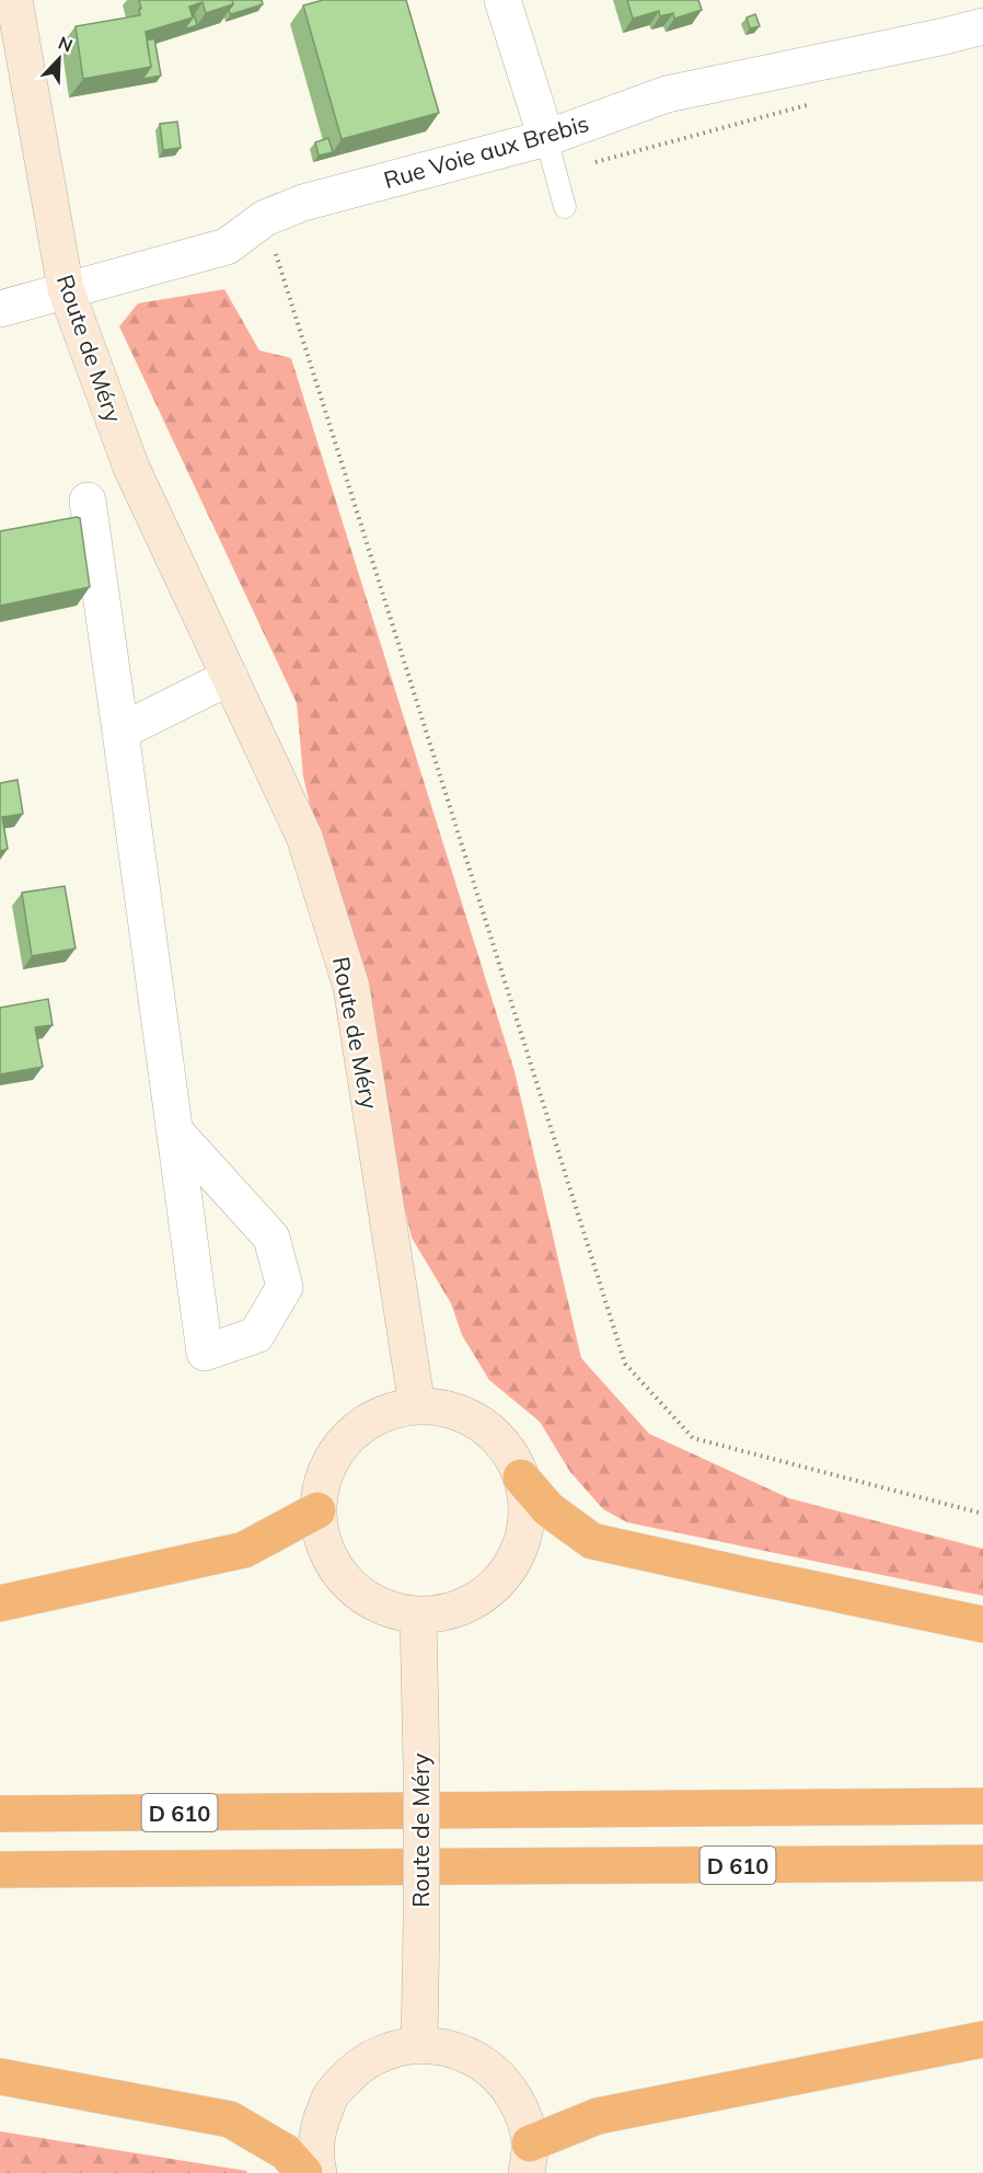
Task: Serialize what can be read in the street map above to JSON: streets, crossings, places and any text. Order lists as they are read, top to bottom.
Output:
{
  "streets": {
    "highway": ["D 610"],
    "street": ["Rue Voie aux Brebis", "Route de Méry"]
  },
  "crossings": [
    ["Rue Voie aux Brebis", "Route de Méry"]
  ],
  "north": "top right"
}
